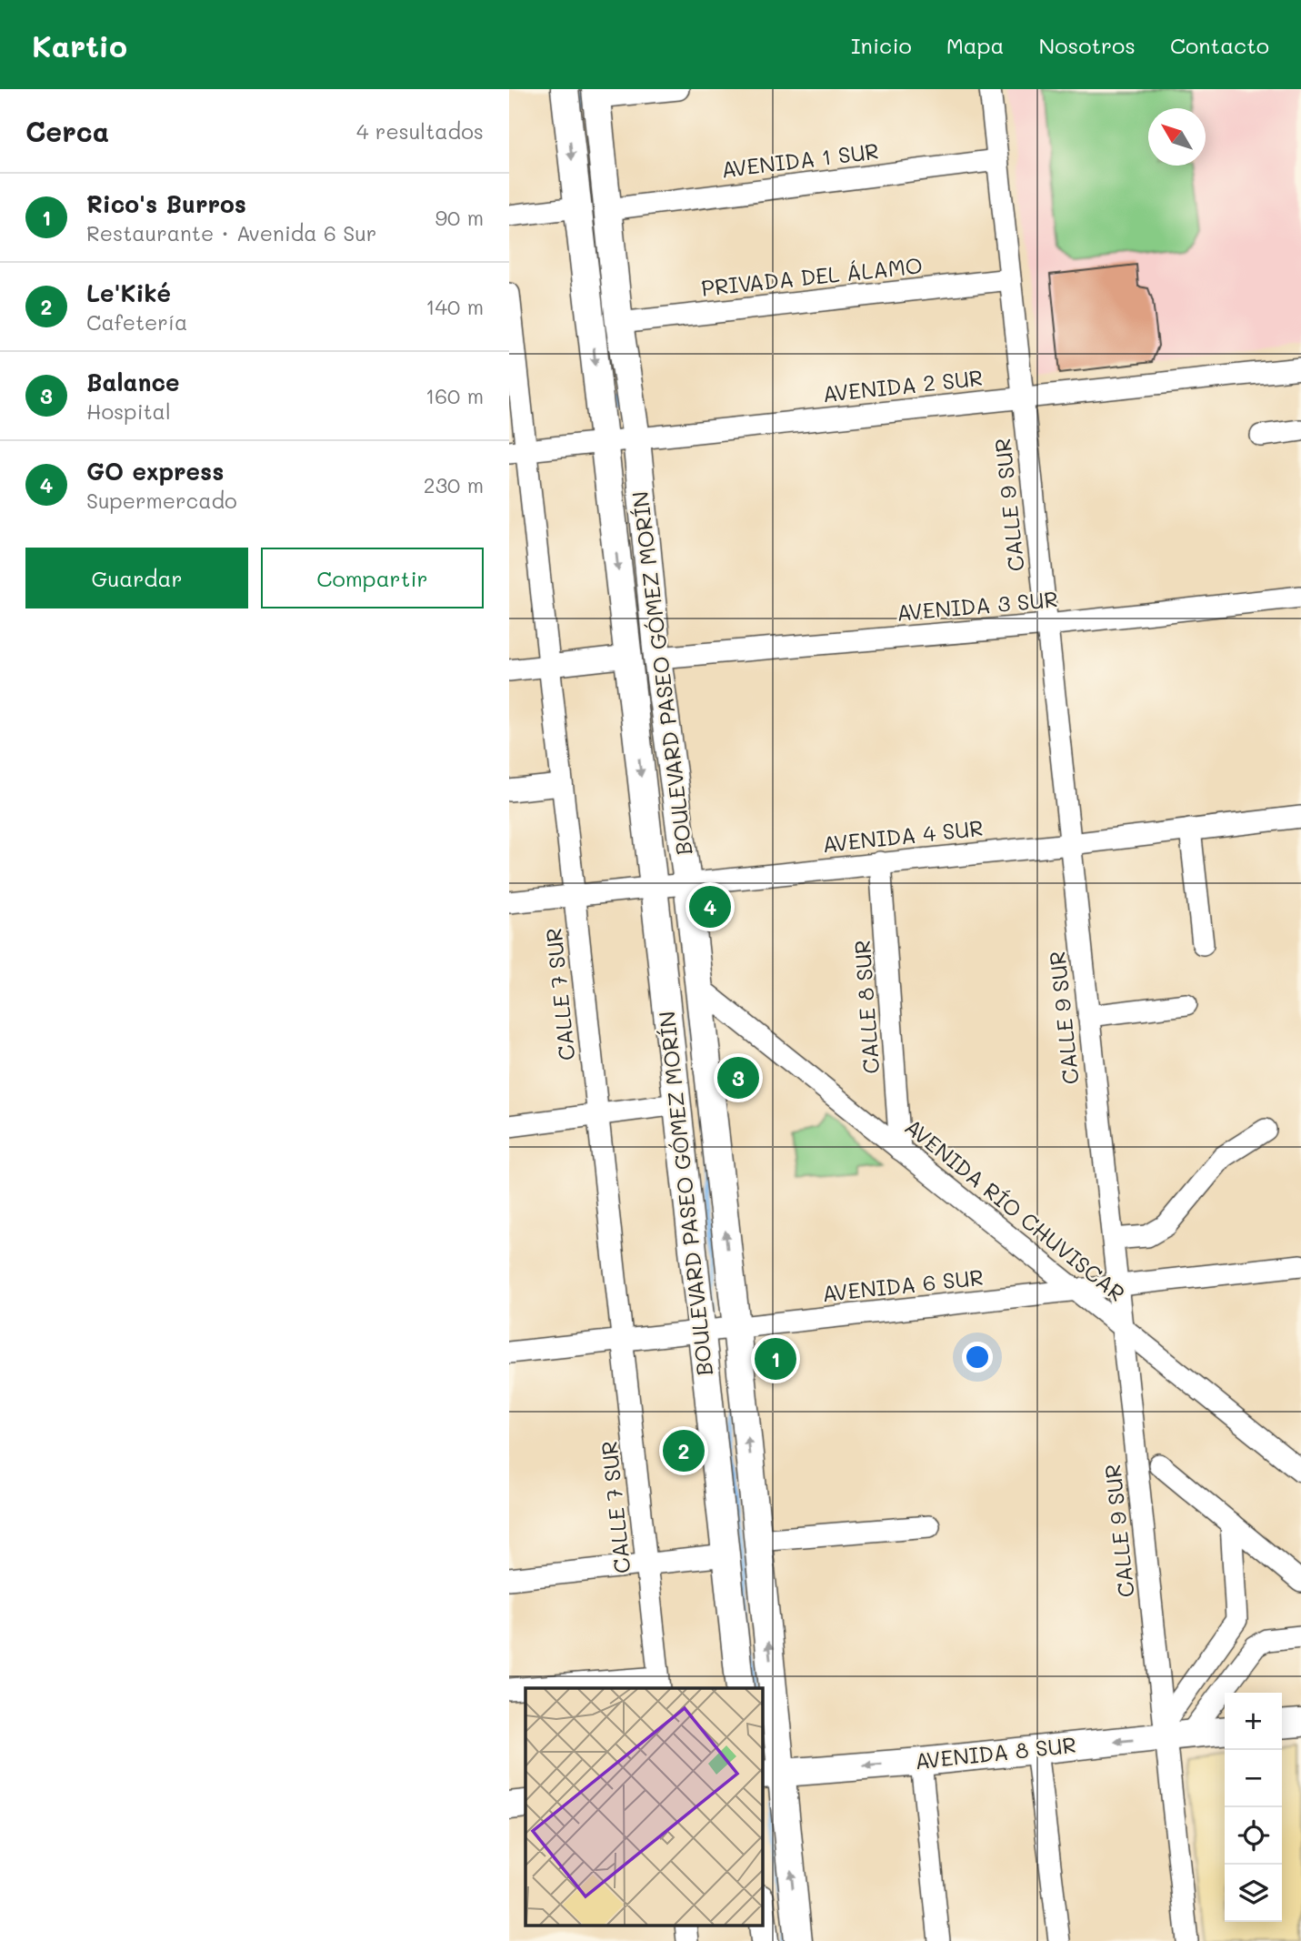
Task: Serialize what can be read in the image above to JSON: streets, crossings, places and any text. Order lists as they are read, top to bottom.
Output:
{
  "streets": {
    "main road": ["BOULEVARD PASEO GÓMEZ MORÍN", "AVENIDA 8 SUR"],
    "street": [
      "AVENIDA 1 SUR",
      "PRIVADA DEL ÁLAMO",
      "AVENIDA 2 SUR",
      "CALLE 9 SUR",
      "AVENIDA 3 SUR",
      "AVENIDA 4 SUR",
      "CALLE 7 SUR",
      "CALLE 8 SUR",
      "AVENIDA RÍO CHUVISCAR",
      "AVENIDA 6 SUR"
    ]
  },
  "crossings": [
    ["AVENIDA 1 SUR", "CALLE 9 SUR"],
    ["AVENIDA 1 SUR", "BOULEVARD PASEO GÓMEZ MORÍN"],
    ["PRIVADA DEL ÁLAMO", "CALLE 9 SUR"],
    ["PRIVADA DEL ÁLAMO", "BOULEVARD PASEO GÓMEZ MORÍN"],
    ["AVENIDA 2 SUR", "CALLE 9 SUR"],
    ["AVENIDA 2 SUR", "BOULEVARD PASEO GÓMEZ MORÍN"],
    ["AVENIDA 2 SUR", "CALLE 7 SUR"],
    ["CALLE 9 SUR", "AVENIDA 3 SUR"],
    ["CALLE 9 SUR", "AVENIDA 4 SUR"],
    ["CALLE 9 SUR", "AVENIDA RÍO CHUVISCAR"],
    ["CALLE 9 SUR", "AVENIDA 6 SUR"],
    ["CALLE 9 SUR", "AVENIDA 8 SUR"],
    ["AVENIDA 3 SUR", "BOULEVARD PASEO GÓMEZ MORÍN"],
    ["BOULEVARD PASEO GÓMEZ MORÍN", "AVENIDA 4 SUR"],
    ["BOULEVARD PASEO GÓMEZ MORÍN", "AVENIDA RÍO CHUVISCAR"],
    ["BOULEVARD PASEO GÓMEZ MORÍN", "AVENIDA 6 SUR"],
    ["BOULEVARD PASEO GÓMEZ MORÍN", "AVENIDA 8 SUR"],
    ["AVENIDA 4 SUR", "CALLE 7 SUR"],
    ["AVENIDA 4 SUR", "CALLE 8 SUR"],
    ["CALLE 7 SUR", "AVENIDA 6 SUR"],
    ["CALLE 8 SUR", "AVENIDA RÍO CHUVISCAR"],
    ["AVENIDA RÍO CHUVISCAR", "AVENIDA 6 SUR"]
  ],
  "one_way": ["AVENIDA 8 SUR"],
  "north": "top left",
  "page": {
    "header": "Kartio",
    "nav": [
      "Inicio",
      "Mapa",
      "Nosotros",
      "Contacto"
    ],
    "heading": ["Cerca", "4 resultados"],
    "list": [
      {
        "mark": "1",
        "name": "Rico's Burros",
        "note": "Restaurante · Avenida 6 Sur",
        "value": "90 m"
      },
      {
        "mark": "2",
        "name": "Le'Kiké",
        "note": "Cafetería",
        "value": "140 m"
      },
      {
        "mark": "3",
        "name": "Balance",
        "note": "Hospital",
        "value": "160 m"
      },
      {
        "mark": "4",
        "name": "GO express",
        "note": "Supermercado",
        "value": "230 m"
      }
    ],
    "buttons": ["Guardar", "Compartir"],
    "pins": [
      "4",
      "3",
      "1",
      "2"
    ],
    "map_buttons": ["+", "−"]
  }
}
